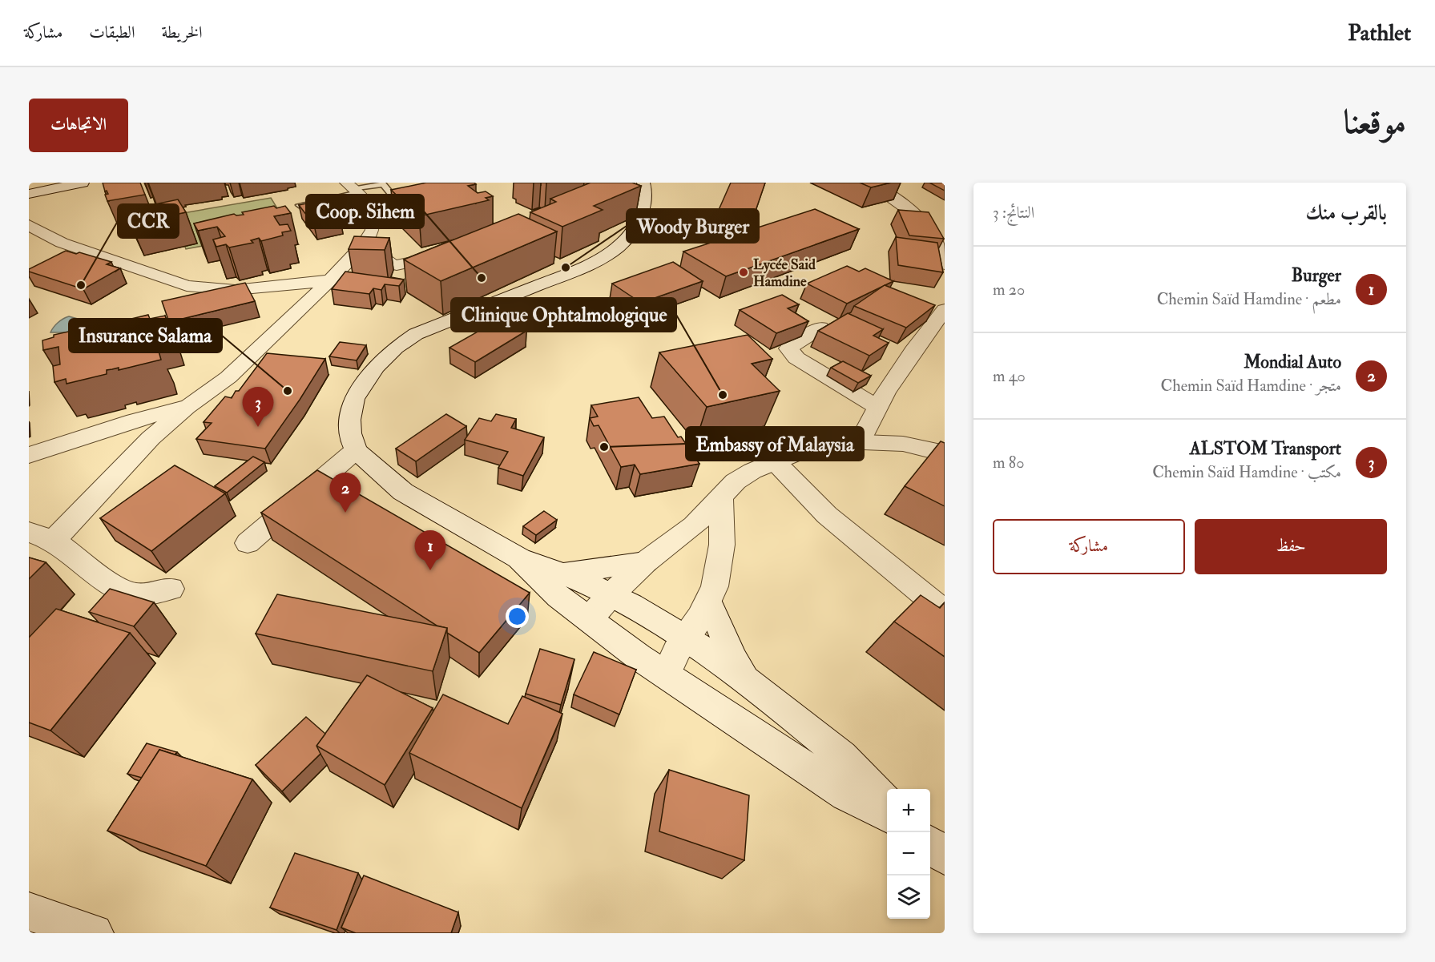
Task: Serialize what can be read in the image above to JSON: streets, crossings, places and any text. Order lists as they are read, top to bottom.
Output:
{
  "places": [
    "Woody Burger",
    "Lycée Said Hamdine",
    "Coop. Sihem",
    "CCR",
    "Insurance Salama",
    "Clinique Ophtalmologique",
    "Embassy of Malaysia"
  ],
  "page": {
    "header": "Pathlet",
    "nav": ["الخريطة", "الطبقات", "مشاركة"],
    "title": "موقعنا",
    "buttons": [
      "الاتجاهات",
      ["حفظ", "مشاركة"]
    ],
    "heading": ["بالقرب منك", "النتائج: 3"],
    "list": [
      {
        "mark": "1",
        "name": "Burger",
        "note": "مطعم · Chemin Saïd Hamdine",
        "value": "20 m"
      },
      {
        "mark": "2",
        "name": "Mondial Auto",
        "note": "متجر · Chemin Saïd Hamdine",
        "value": "40 m"
      },
      {
        "mark": "3",
        "name": "ALSTOM Transport",
        "note": "مكتب · Chemin Saïd Hamdine",
        "value": "80 m"
      }
    ],
    "pins": ["3", "2", "1"],
    "map_buttons": ["+", "−"]
  }
}
